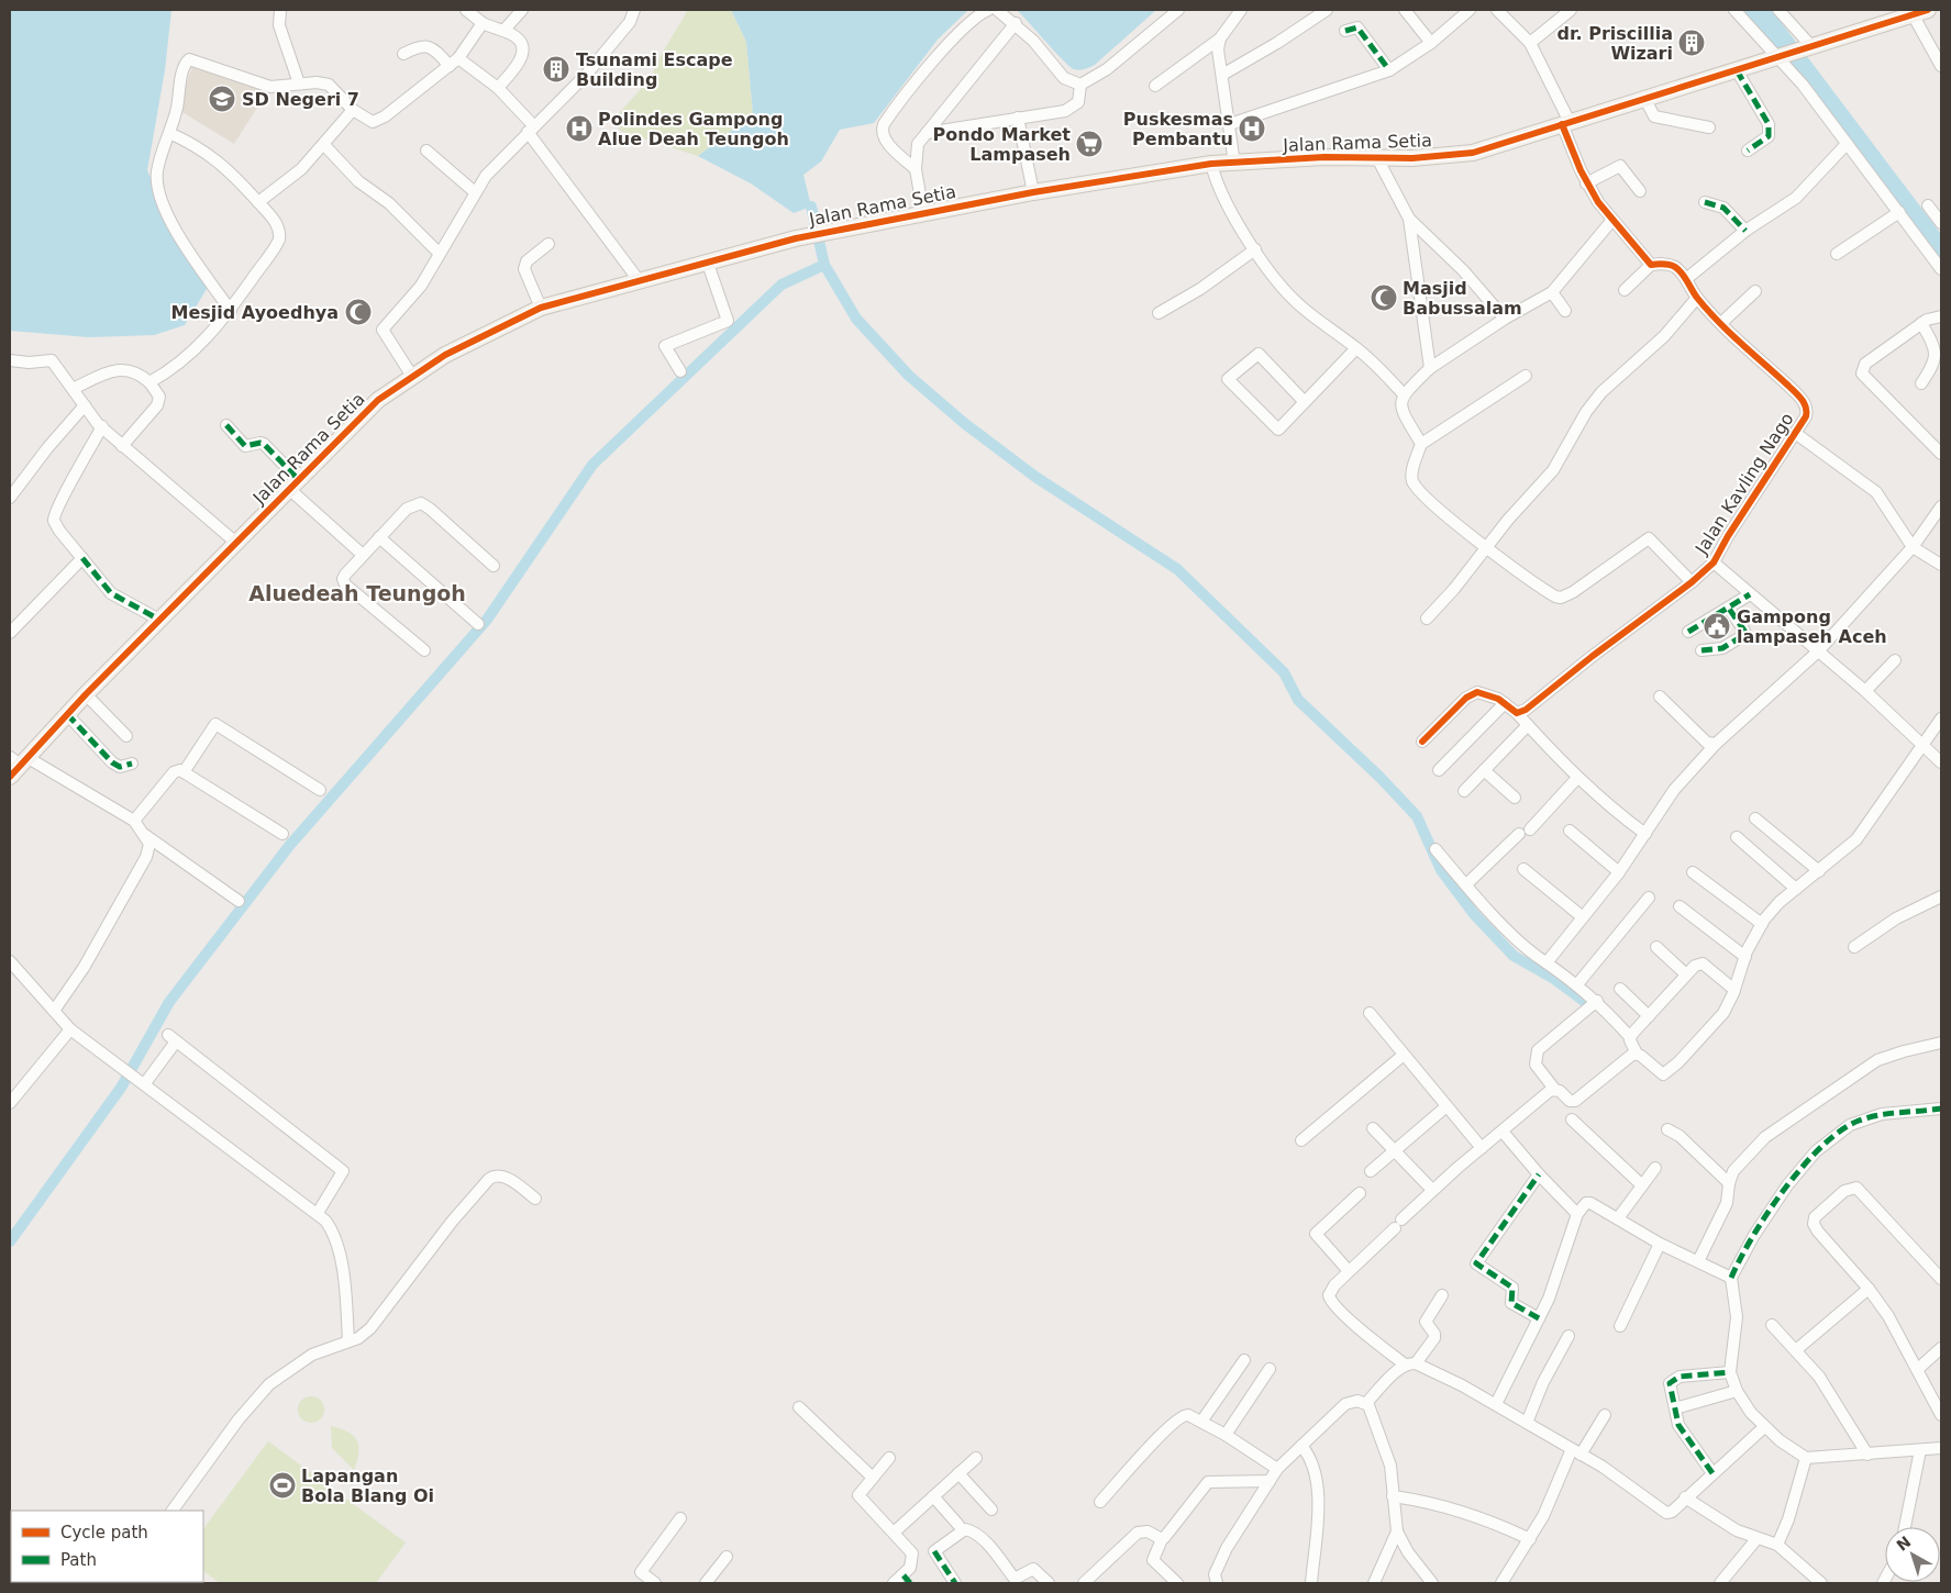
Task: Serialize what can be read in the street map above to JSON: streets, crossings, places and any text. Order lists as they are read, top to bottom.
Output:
{
  "streets": {
    "street": ["Jalan Rama Setia", "Jalan Kavling Nago"]
  },
  "districts": ["Aluedeah Teungoh"],
  "places": {
    "building": ["dr. Priscillia Wizari", "Tsunami Escape Building"],
    "school or university": ["SD Negeri 7"],
    "hospital": ["Polindes Gampong Alue Deah Teungoh", "Puskesmas Pembantu"],
    "supermarket": ["Pondo Market Lampaseh"],
    "mosque": ["Masjid Babussalam", "Mesjid Ayoedhya"],
    "public building": ["Gampong lampaseh Aceh"],
    "sports": ["Lapangan Bola Blang Oi"]
  },
  "legend": ["Cycle path", "Path"],
  "north": "top left"
}
